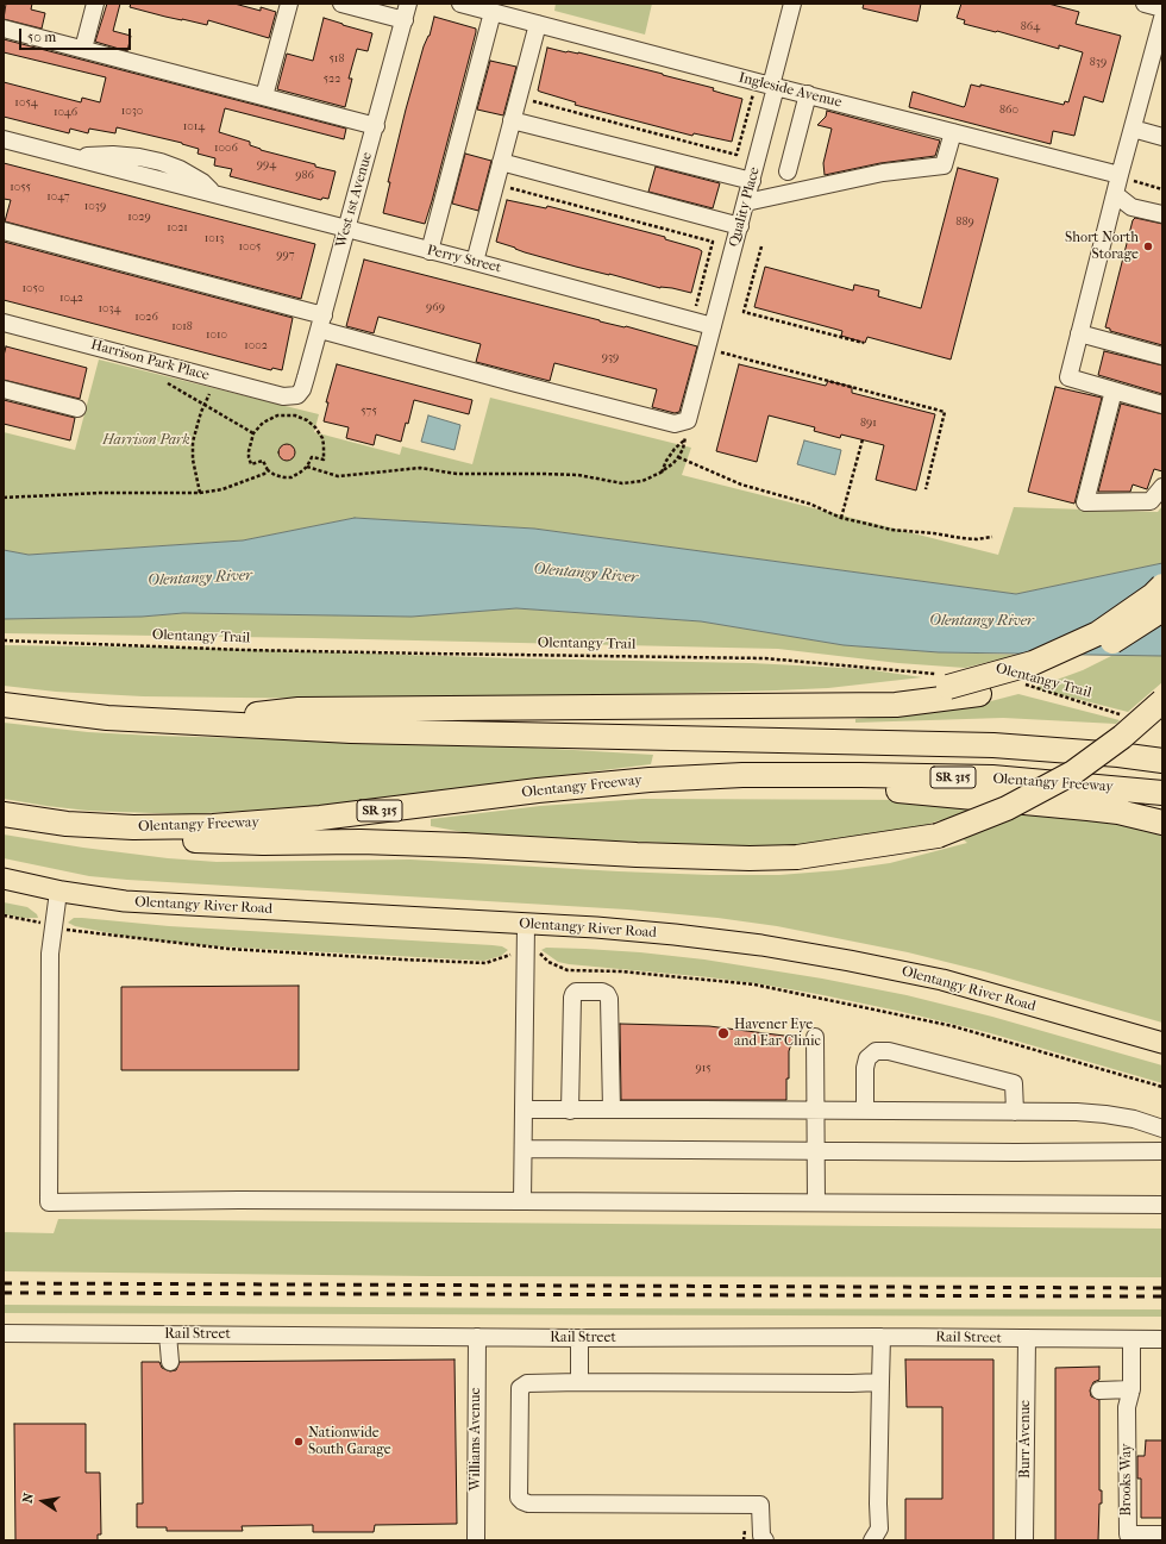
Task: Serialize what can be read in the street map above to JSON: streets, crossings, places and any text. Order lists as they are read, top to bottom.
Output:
{
  "streets": {
    "highway": ["SR 315", "Olentangy Freeway"],
    "main road": ["Olentangy River Road"],
    "street": [
      "Ingleside Avenue",
      "West 1st Avenue",
      "Quality Place",
      "Perry Street",
      "Harrison Park Place",
      "Rail Street",
      "Williams Avenue",
      "Burr Avenue",
      "Brooks Way"
    ],
    "path": ["Olentangy Trail"]
  },
  "crossings": [
    ["Ingleside Avenue", "Quality Place"],
    ["West 1st Avenue", "Perry Street"],
    ["West 1st Avenue", "Harrison Park Place"],
    ["Quality Place", "Perry Street"],
    ["Rail Street", "Williams Avenue"],
    ["Rail Street", "Burr Avenue"]
  ],
  "water": ["Olentangy River"],
  "parks": ["Harrison Park"],
  "places": ["Short North Storage", "Havener Eye and Ear Clinic", "Nationwide South Garage"],
  "house_numbers": [
    "864",
    "518",
    "839",
    "522",
    "1054",
    "860",
    "1030",
    "1046",
    "1014",
    "1006",
    "994",
    "986",
    "1055",
    "1047",
    "1039",
    "1029",
    "889",
    "1021",
    "1013",
    "1005",
    "997",
    "1050",
    "1042",
    "969",
    "1034",
    "1026",
    "1018",
    "1010",
    "1002",
    "939",
    "575",
    "891",
    "915"
  ],
  "scale_bar": "50 m",
  "north": "left"
}
